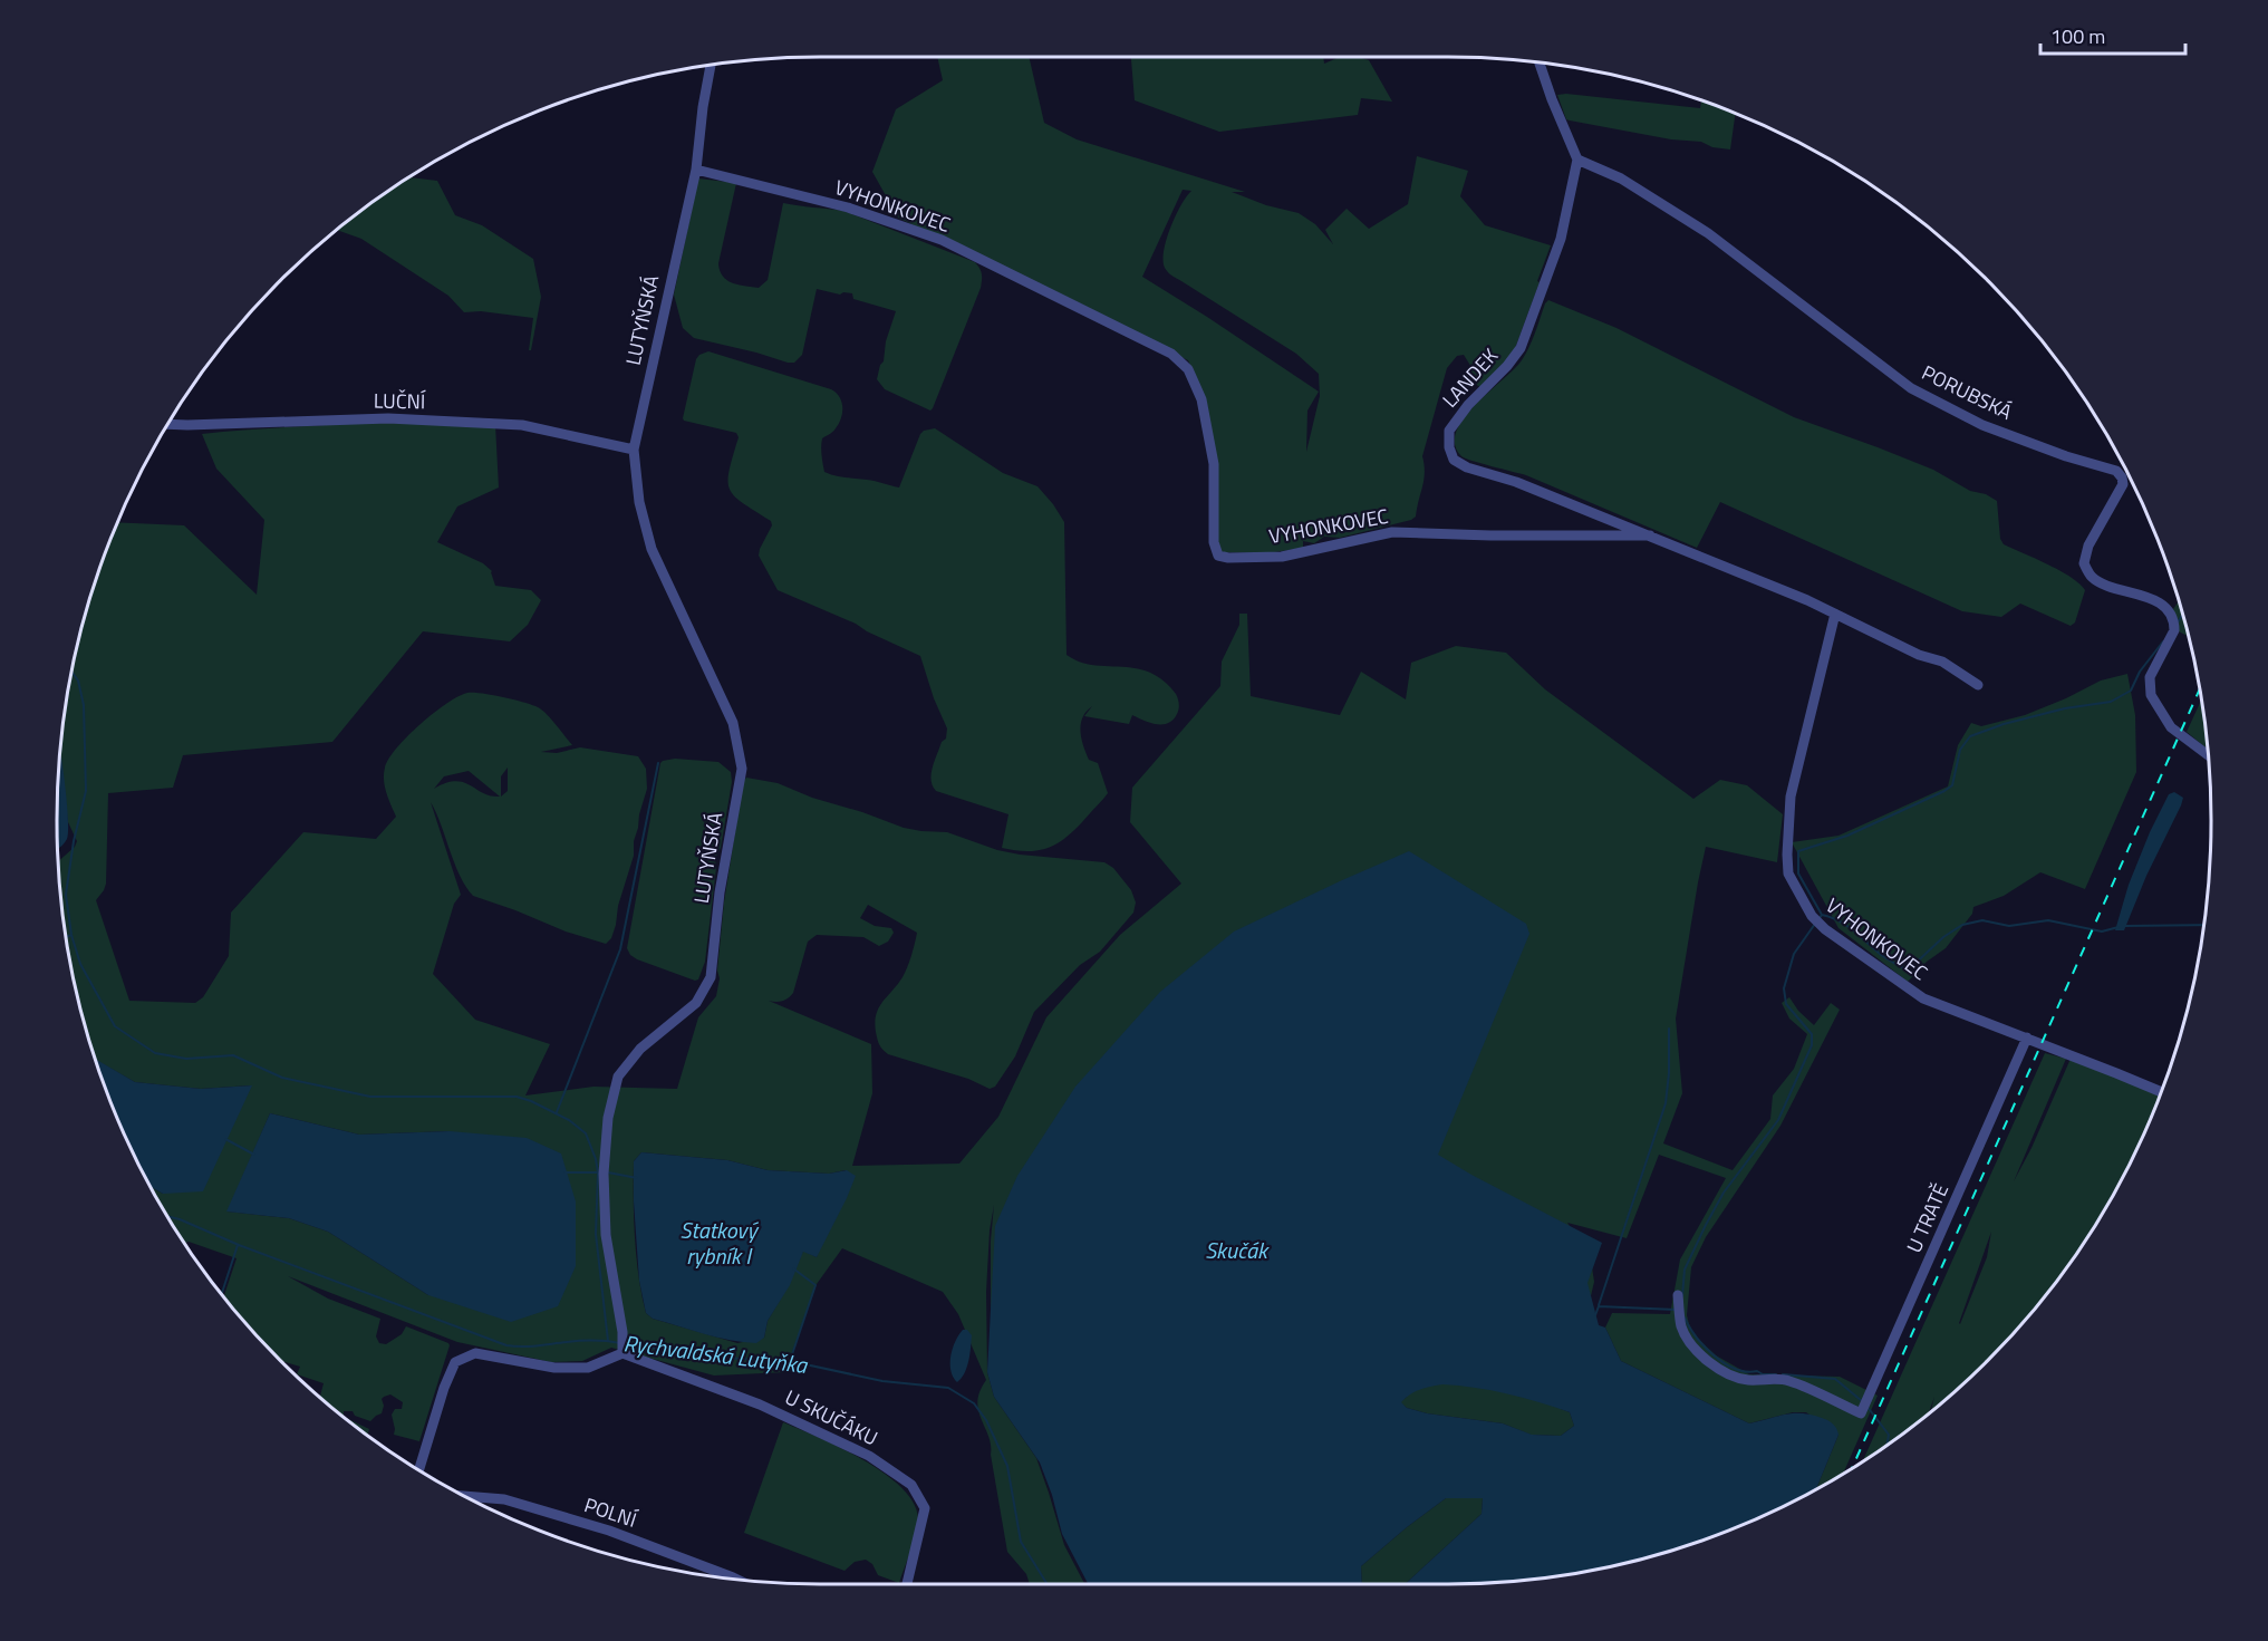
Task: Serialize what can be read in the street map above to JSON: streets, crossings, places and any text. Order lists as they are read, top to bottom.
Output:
{
  "streets": {
    "street": [
      "VYHONKOVEC",
      "LUTYŇSKÁ",
      "LANDEK",
      "PORUBSKÁ",
      "LUČNÍ",
      "U TRATĚ",
      "U SKUČÁKU",
      "POLNÍ"
    ]
  },
  "crossings": [
    ["VYHONKOVEC", "LUTYŇSKÁ"],
    ["VYHONKOVEC", "LANDEK"],
    ["VYHONKOVEC", "U TRATĚ"],
    ["LUTYŇSKÁ", "LUČNÍ"],
    ["LUTYŇSKÁ", "U SKUČÁKU"],
    ["LANDEK", "PORUBSKÁ"]
  ],
  "water": ["Statkový rybník I", "Skučák", "Rychvaldská Lutyňka"],
  "scale_bar": "100 m"
}
